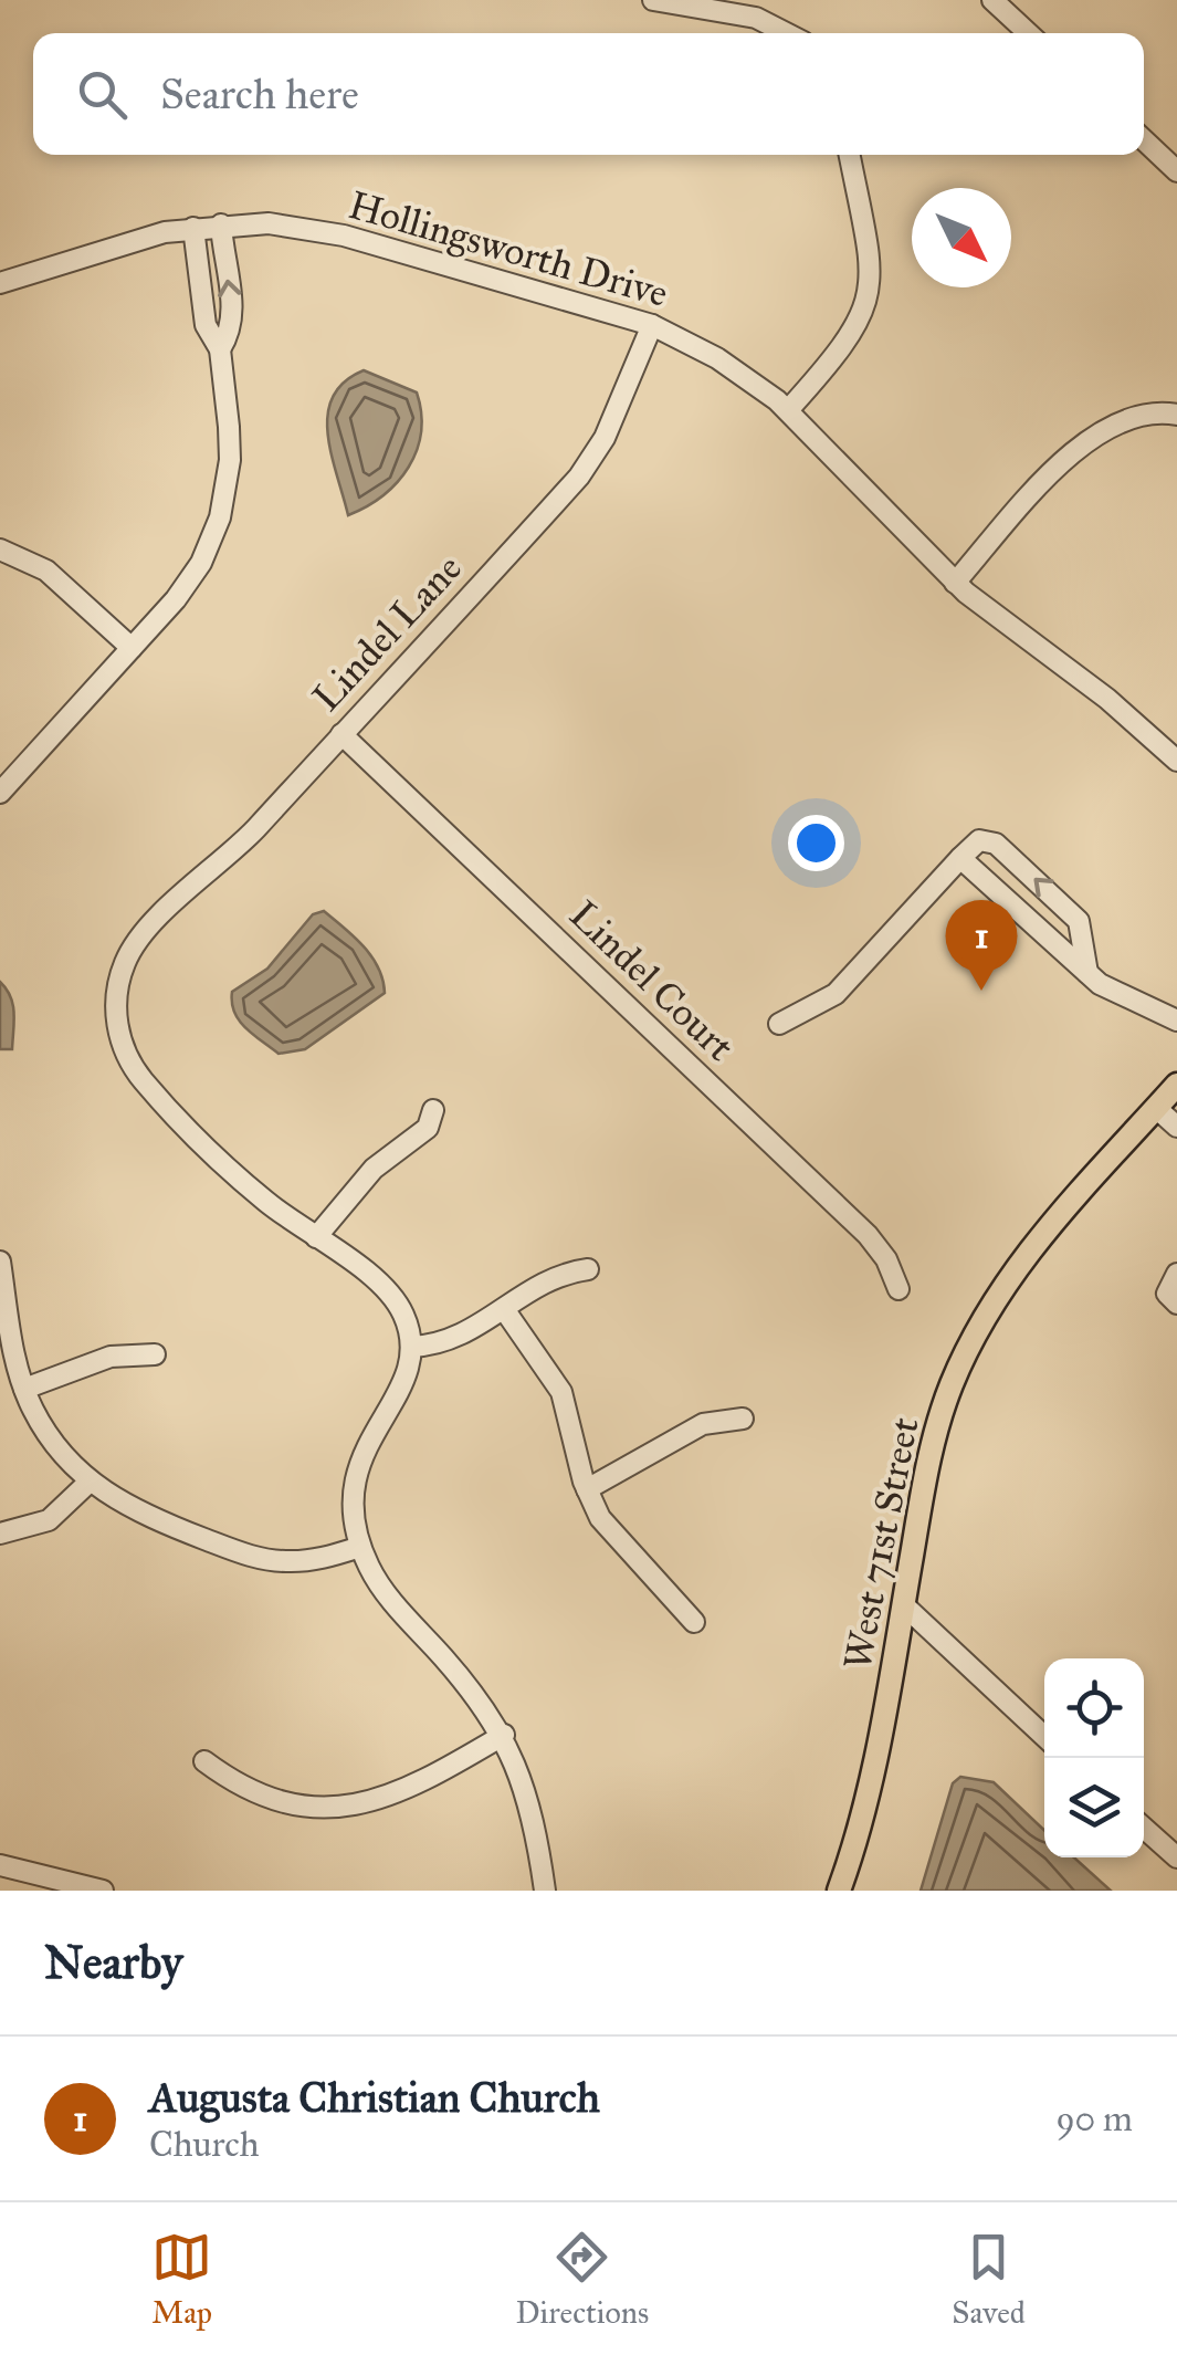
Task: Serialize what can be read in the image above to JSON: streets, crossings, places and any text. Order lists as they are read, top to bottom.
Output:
{
  "streets": {
    "main road": ["West 71st Street"],
    "street": ["Hollingsworth Drive", "Lindel Lane", "Lindel Court"]
  },
  "crossings": [
    ["Hollingsworth Drive", "Lindel Lane"],
    ["Lindel Lane", "Lindel Court"]
  ],
  "north": "bottom right",
  "page": {
    "search": "Search here",
    "pins": "1",
    "heading": "Nearby",
    "list": [
      {
        "mark": "1",
        "name": "Augusta Christian Church",
        "note": "Church",
        "value": "90 m"
      }
    ],
    "nav": ["Map", "Directions", "Saved"]
  }
}
